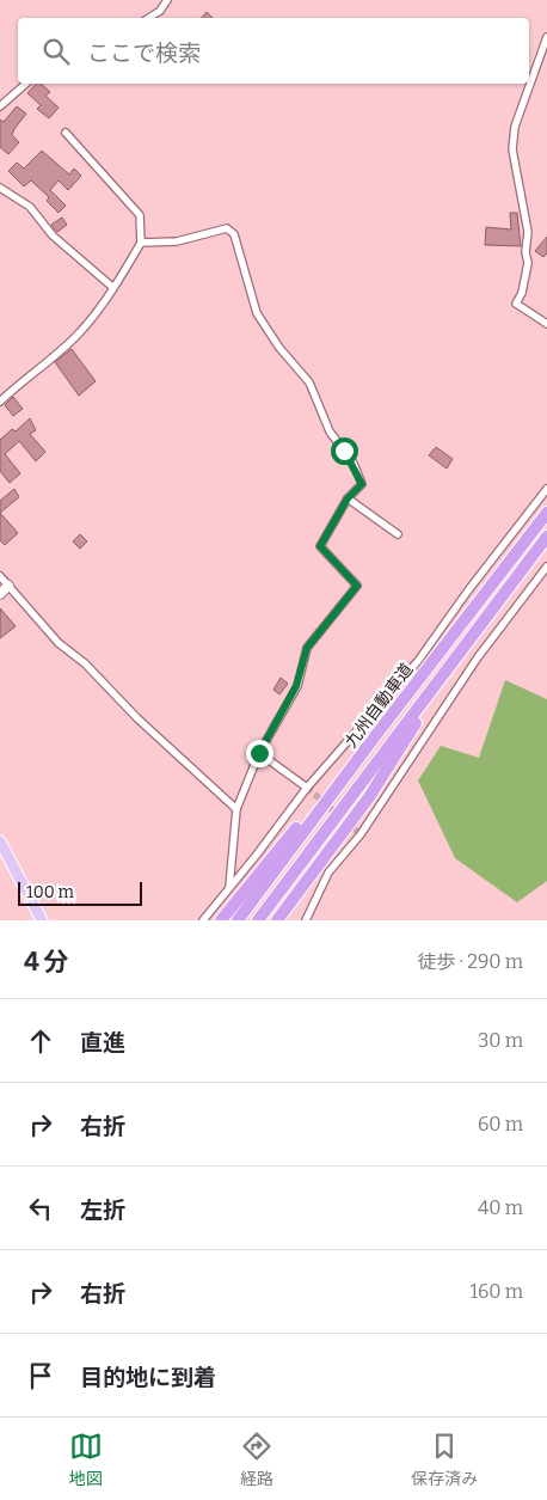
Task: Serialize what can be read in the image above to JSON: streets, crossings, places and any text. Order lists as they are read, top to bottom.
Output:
{
  "streets": {
    "highway": ["九州自動車道"]
  },
  "scale_bar": "100 m",
  "page": {
    "search": "ここで検索",
    "scale": "100 m",
    "heading": ["4 分", "徒歩 · 290 m"],
    "list": [
      ["直進", "30 m"],
      ["右折", "60 m"],
      ["左折", "40 m"],
      ["右折", "160 m"],
      "目的地に到着"
    ],
    "nav": ["地図", "経路", "保存済み"]
  }
}
